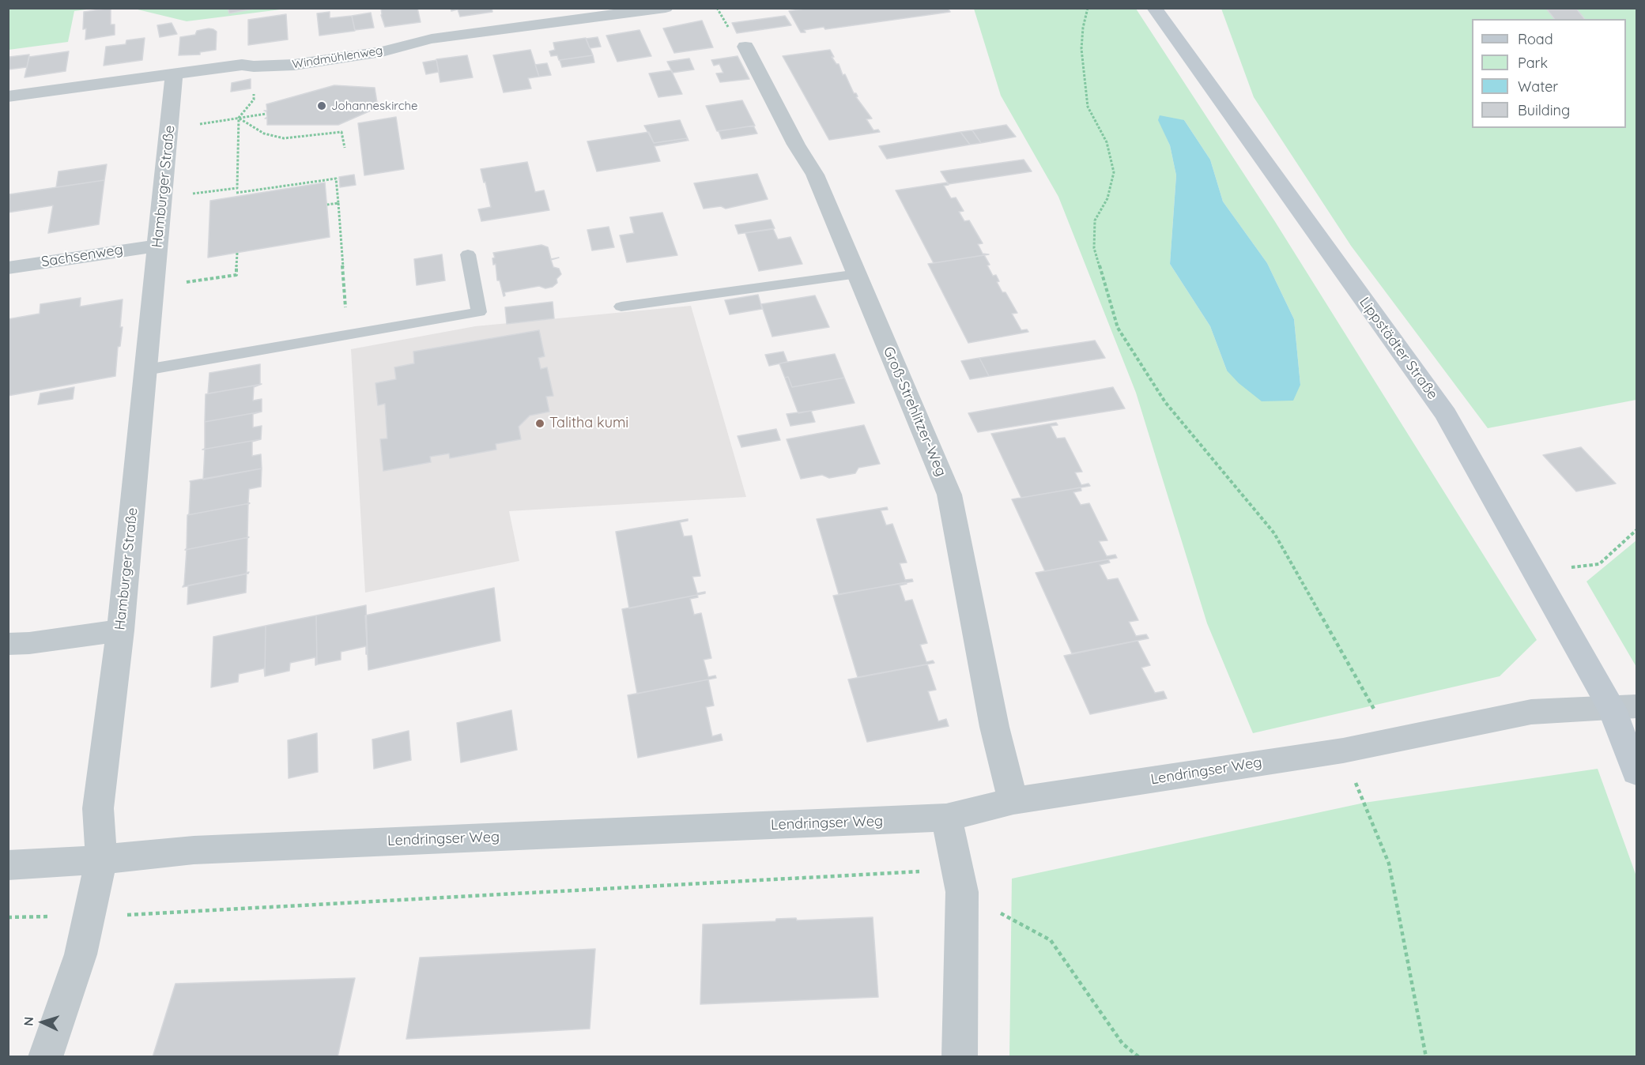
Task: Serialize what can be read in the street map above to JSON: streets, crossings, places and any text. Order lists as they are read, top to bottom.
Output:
{
  "streets": {
    "main road": ["Lippstädter Straße"],
    "street": [
      "Windmühlenweg",
      "Hamburger Straße",
      "Sachsenweg",
      "Groß-Strehlitzer-Weg",
      "Lendringser Weg"
    ]
  },
  "crossings": [
    ["Windmühlenweg", "Hamburger Straße"],
    ["Hamburger Straße", "Sachsenweg"],
    ["Hamburger Straße", "Lendringser Weg"],
    ["Lippstädter Straße", "Lendringser Weg"],
    ["Groß-Strehlitzer-Weg", "Lendringser Weg"]
  ],
  "places": ["Johanneskirche", "Talitha kumi"],
  "legend": [
    "Road",
    "Park",
    "Water",
    "Building"
  ],
  "north": "left"
}
